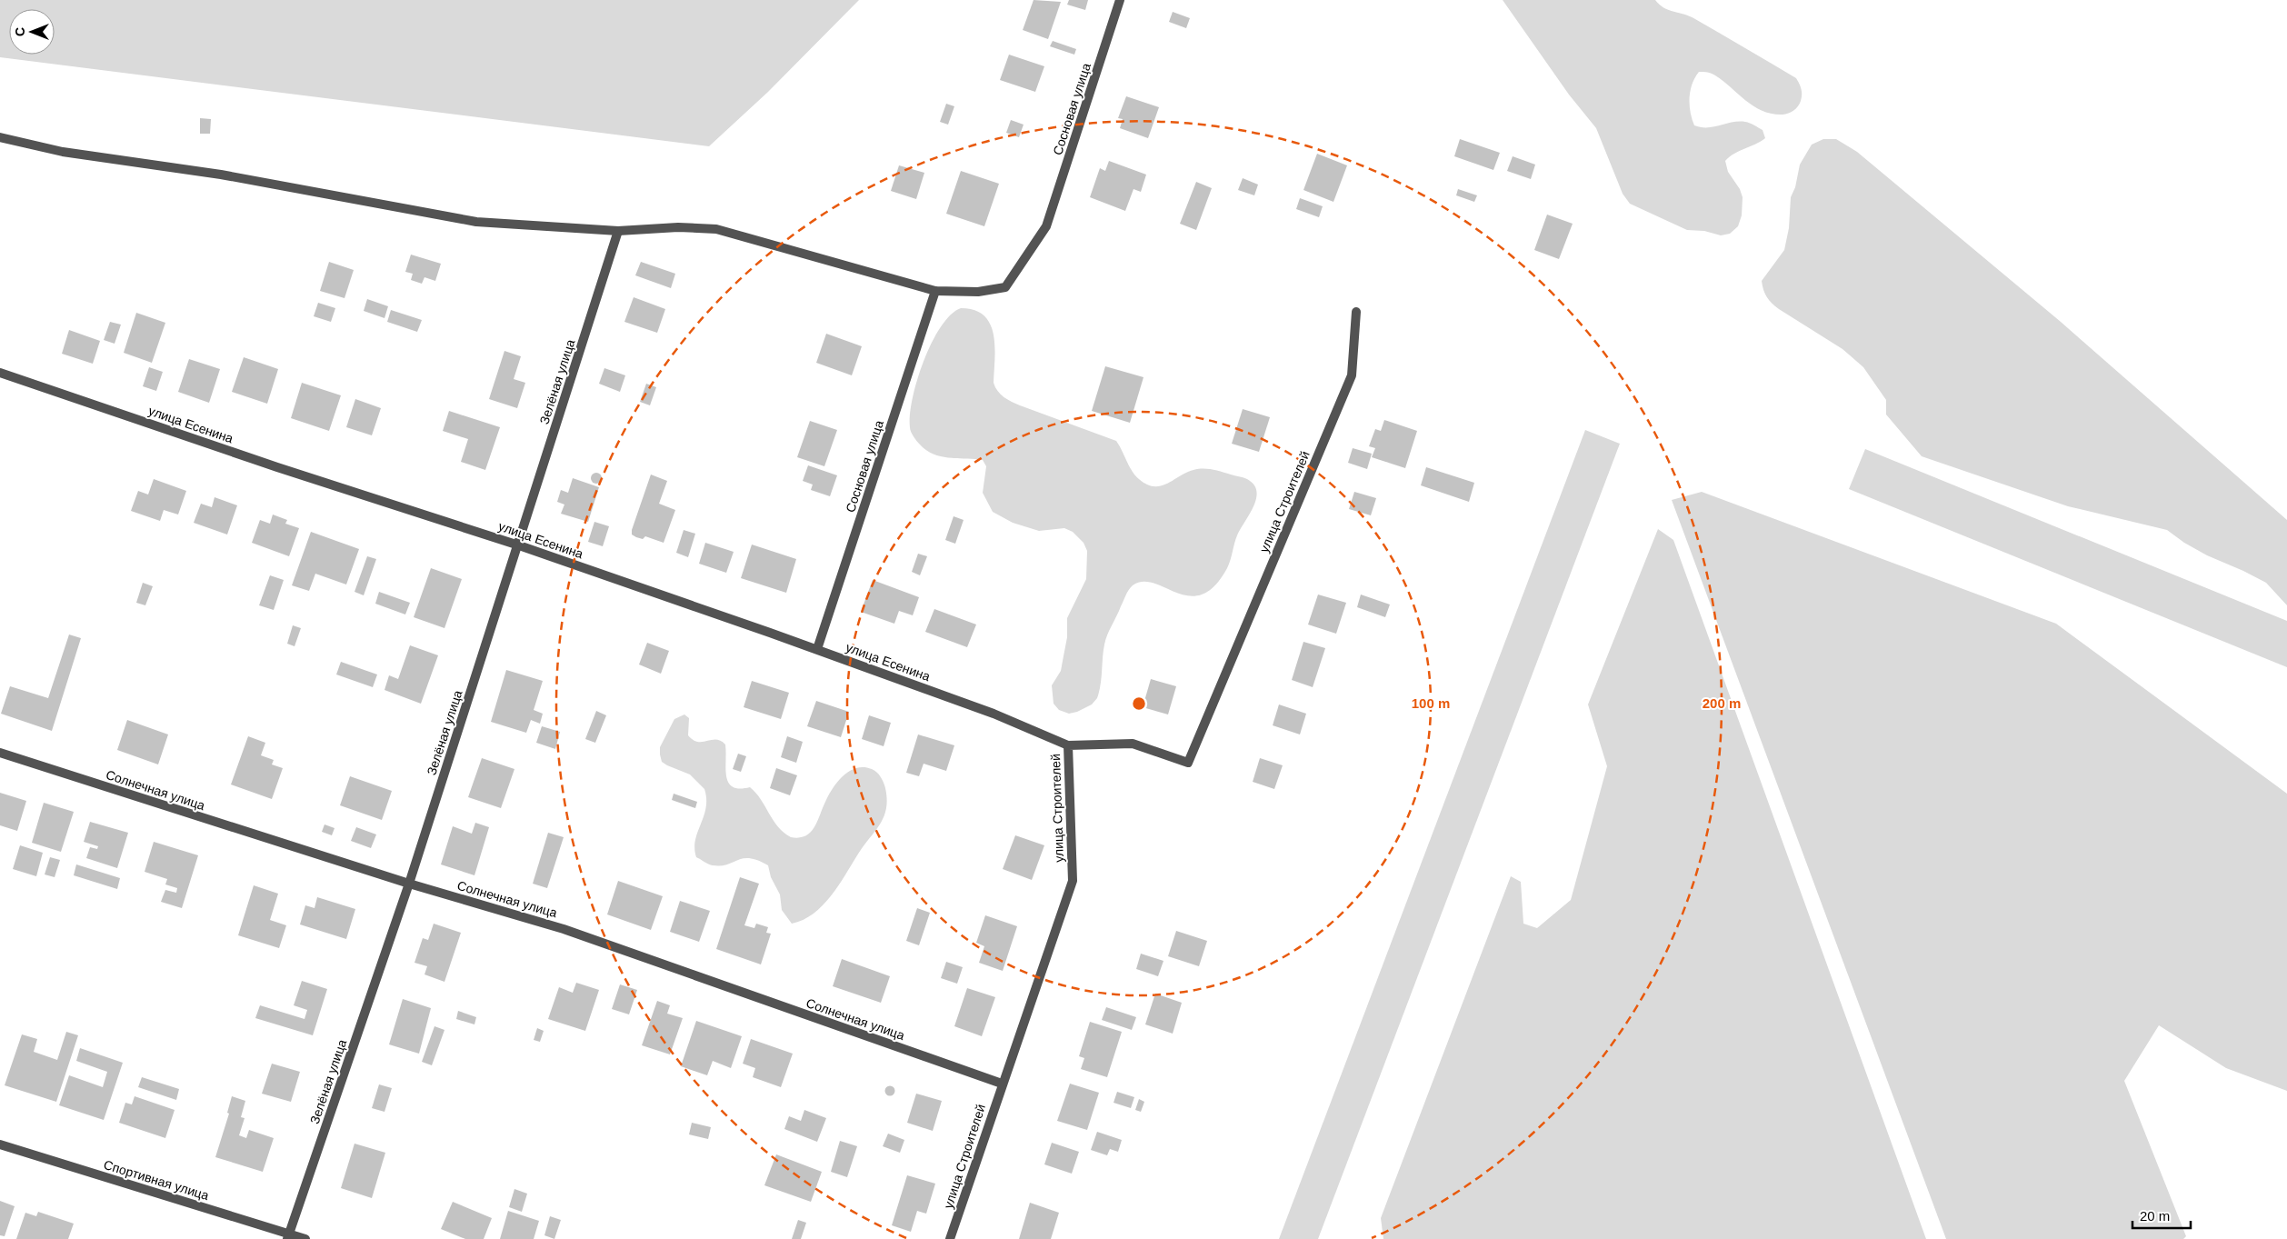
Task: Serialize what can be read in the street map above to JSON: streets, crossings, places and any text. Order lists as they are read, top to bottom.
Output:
{
  "streets": {
    "street": [
      "Сосновая улица",
      "Зелёная улица",
      "улица Есенина",
      "улица Строителей",
      "Солнечная улица",
      "Спортивная улица"
    ]
  },
  "crossings": [
    ["Сосновая улица", "улица Есенина"],
    ["Зелёная улица", "улица Есенина"],
    ["Зелёная улица", "Солнечная улица"],
    ["Зелёная улица", "Спортивная улица"],
    ["улица Есенина", "улица Строителей"],
    ["улица Строителей", "Солнечная улица"]
  ],
  "scale_bar": "20 m",
  "north": "left",
  "rings": ["100 m", "200 m"]
}
